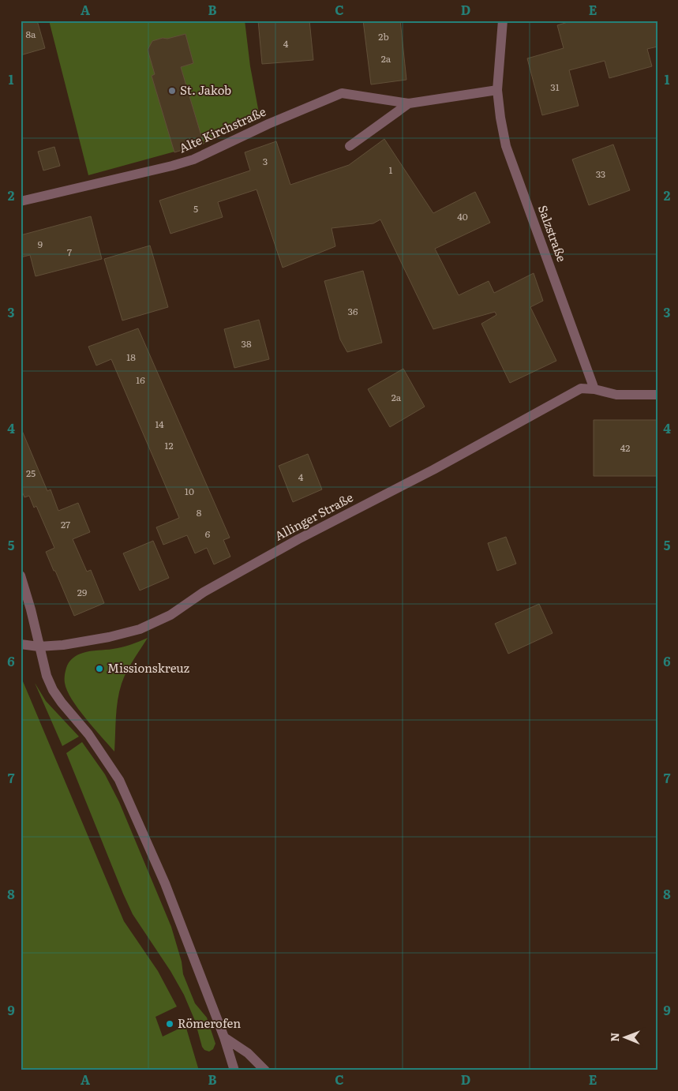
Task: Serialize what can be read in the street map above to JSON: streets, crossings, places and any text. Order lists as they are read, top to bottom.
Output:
{
  "streets": {
    "street": ["Alte Kirchstraße", "Salzstraße", "Allinger Straße"]
  },
  "crossings": [
    ["Alte Kirchstraße", "Salzstraße"],
    ["Salzstraße", "Allinger Straße"]
  ],
  "places": ["St. Jakob", "Missionskreuz", "Römerofen"],
  "house_numbers": [
    "8a",
    "2b",
    "4",
    "2a",
    "31",
    "3",
    "1",
    "33",
    "5",
    "40",
    "9",
    "7",
    "36",
    "38",
    "18",
    "16",
    "2a",
    "14",
    "12",
    "42",
    "25",
    "4",
    "10",
    "8",
    "27",
    "6",
    "29"
  ],
  "north": "left",
  "grid": {
    "columns": [
      "A",
      "B",
      "C",
      "D",
      "E"
    ],
    "rows": [
      "1",
      "2",
      "3",
      "4",
      "5",
      "6",
      "7",
      "8",
      "9"
    ]
  }
}
